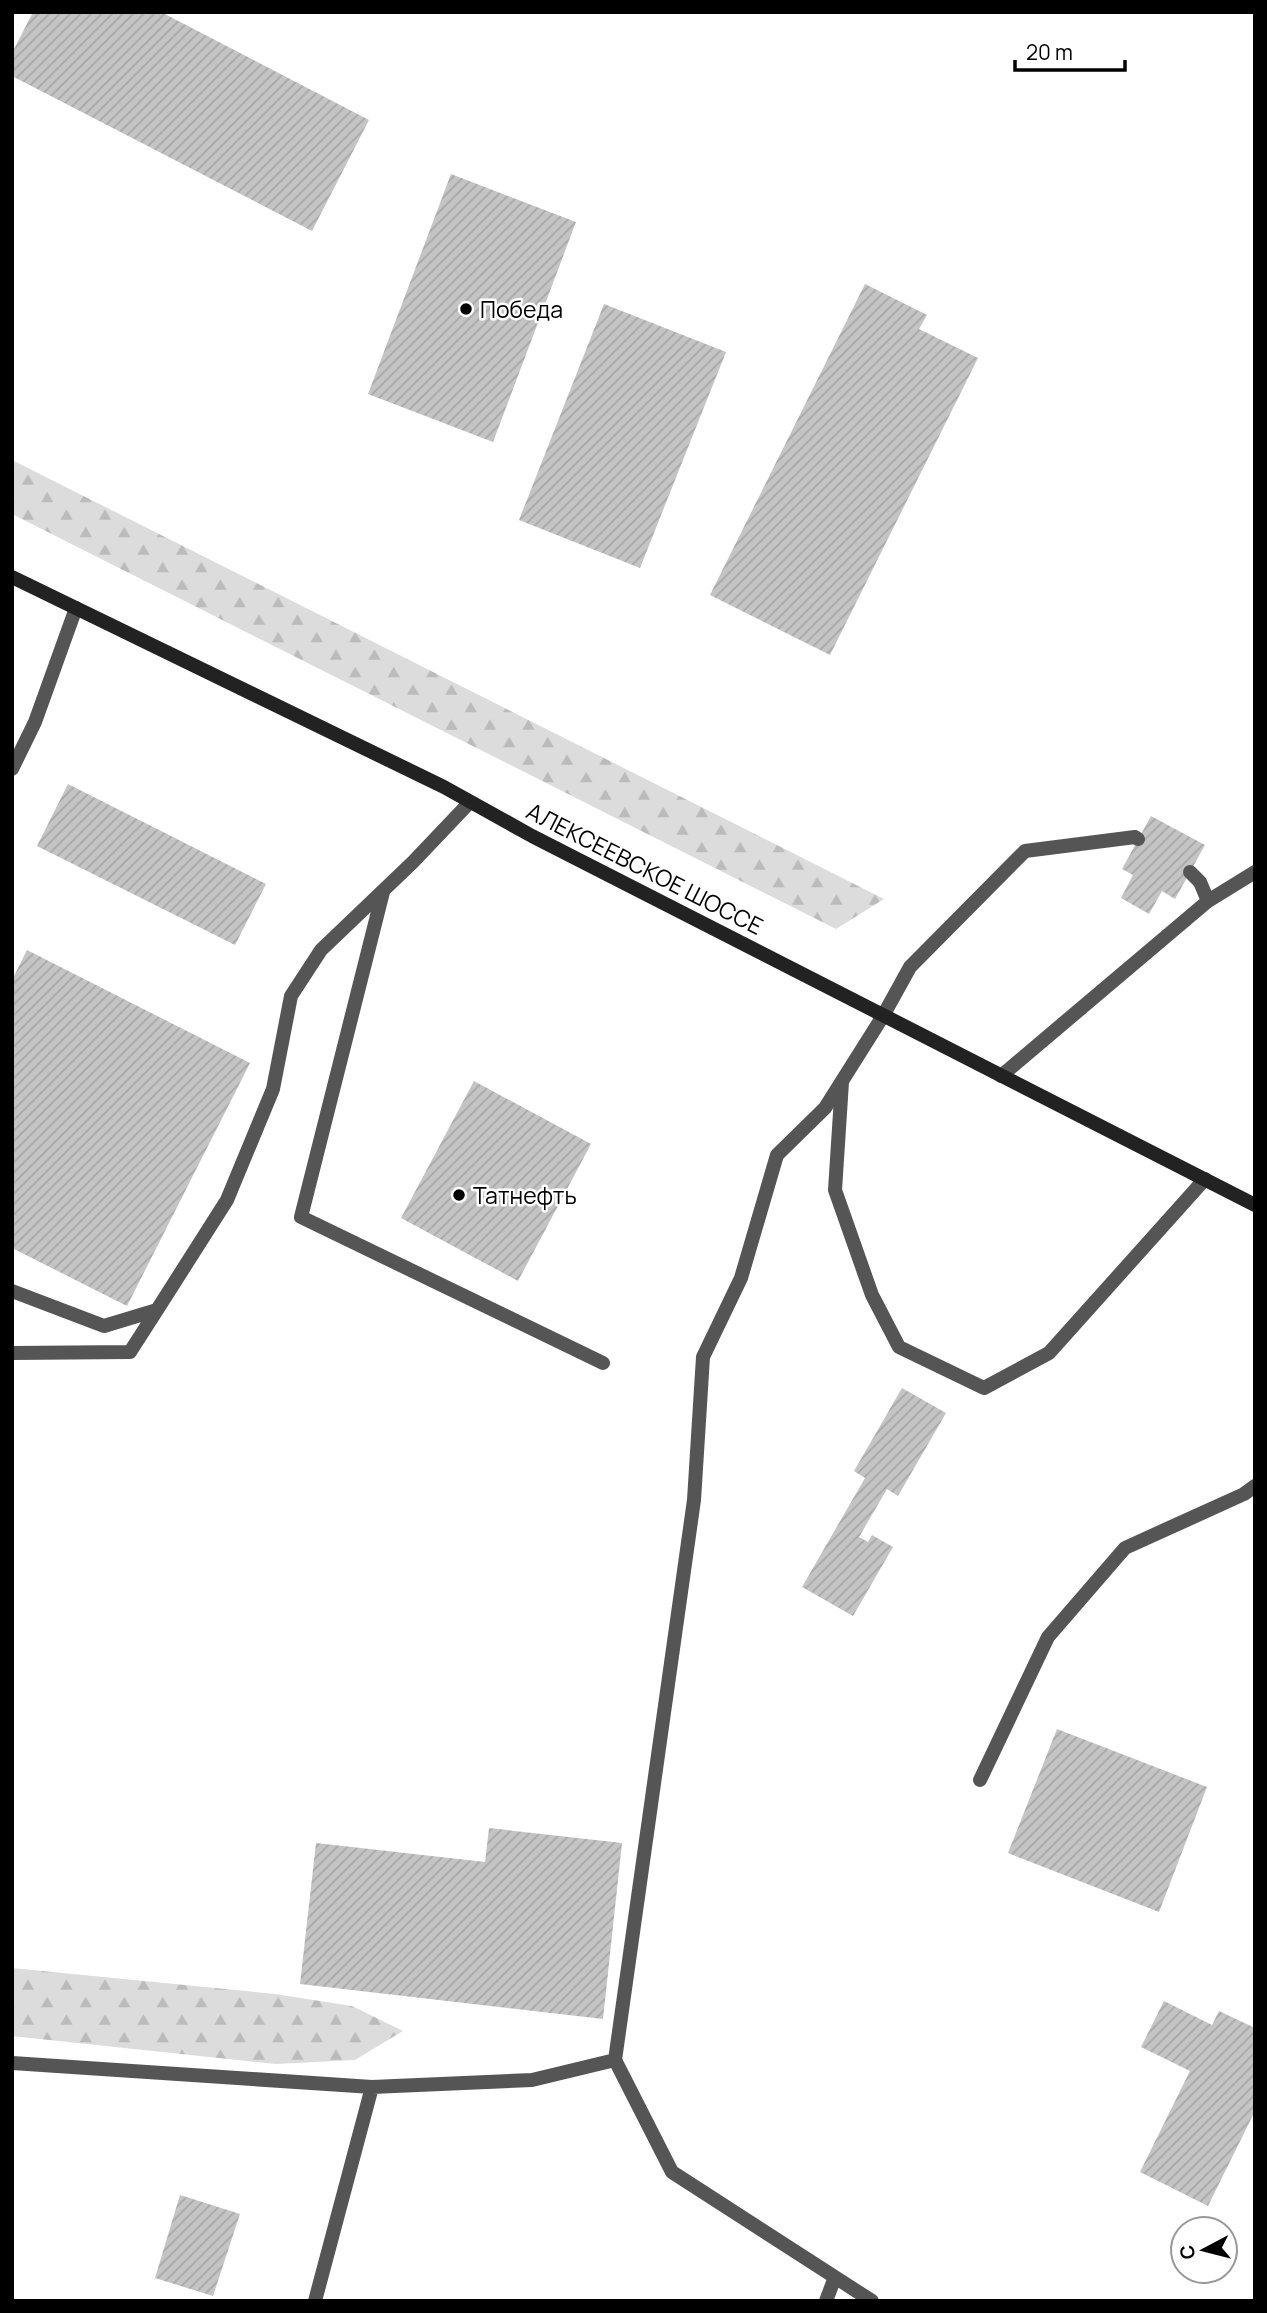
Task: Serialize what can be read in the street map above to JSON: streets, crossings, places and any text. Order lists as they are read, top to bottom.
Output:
{
  "streets": {
    "street": ["АЛЕКСЕЕВСКОЕ ШОССЕ"]
  },
  "places": ["Победа", "Татнефть"],
  "scale_bar": "20 m",
  "north": "left"
}
